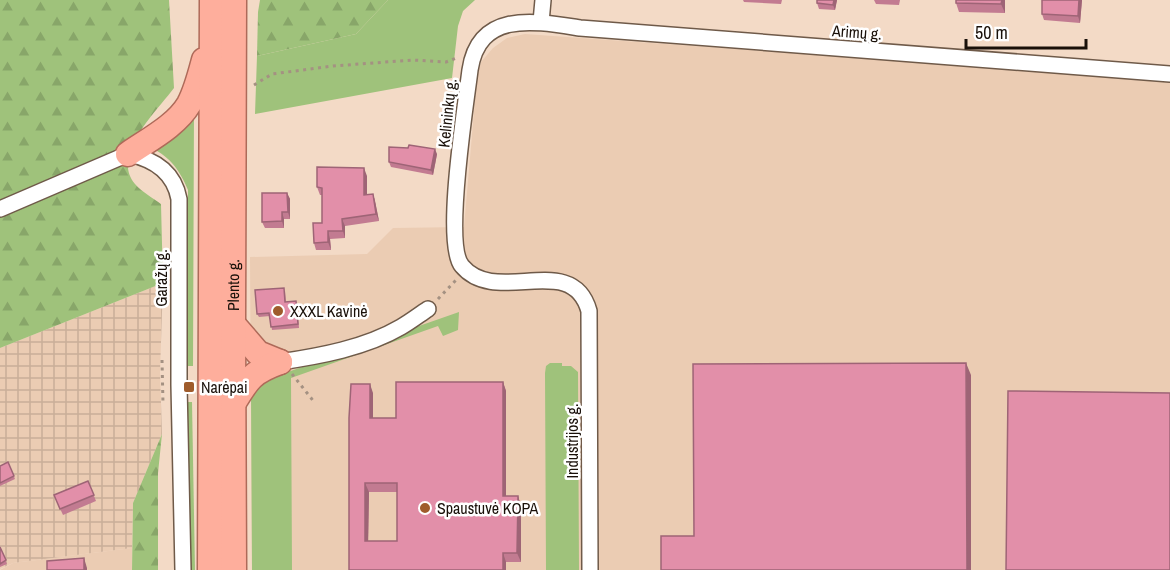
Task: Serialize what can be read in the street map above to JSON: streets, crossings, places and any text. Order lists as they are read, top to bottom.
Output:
{
  "streets": {
    "highway": ["Plento g."],
    "street": [
      "Arimų g.",
      "Kelininkų g.",
      "Garažų g.",
      "Industrijos g."
    ]
  },
  "crossings": [
    ["Kelininkų g.", "Industrijos g."]
  ],
  "places": {
    "other": ["XXXL Kavinė", "Spaustuvė KOPA"],
    "transit": ["Narėpai"]
  },
  "scale_bar": "50 m"
}
